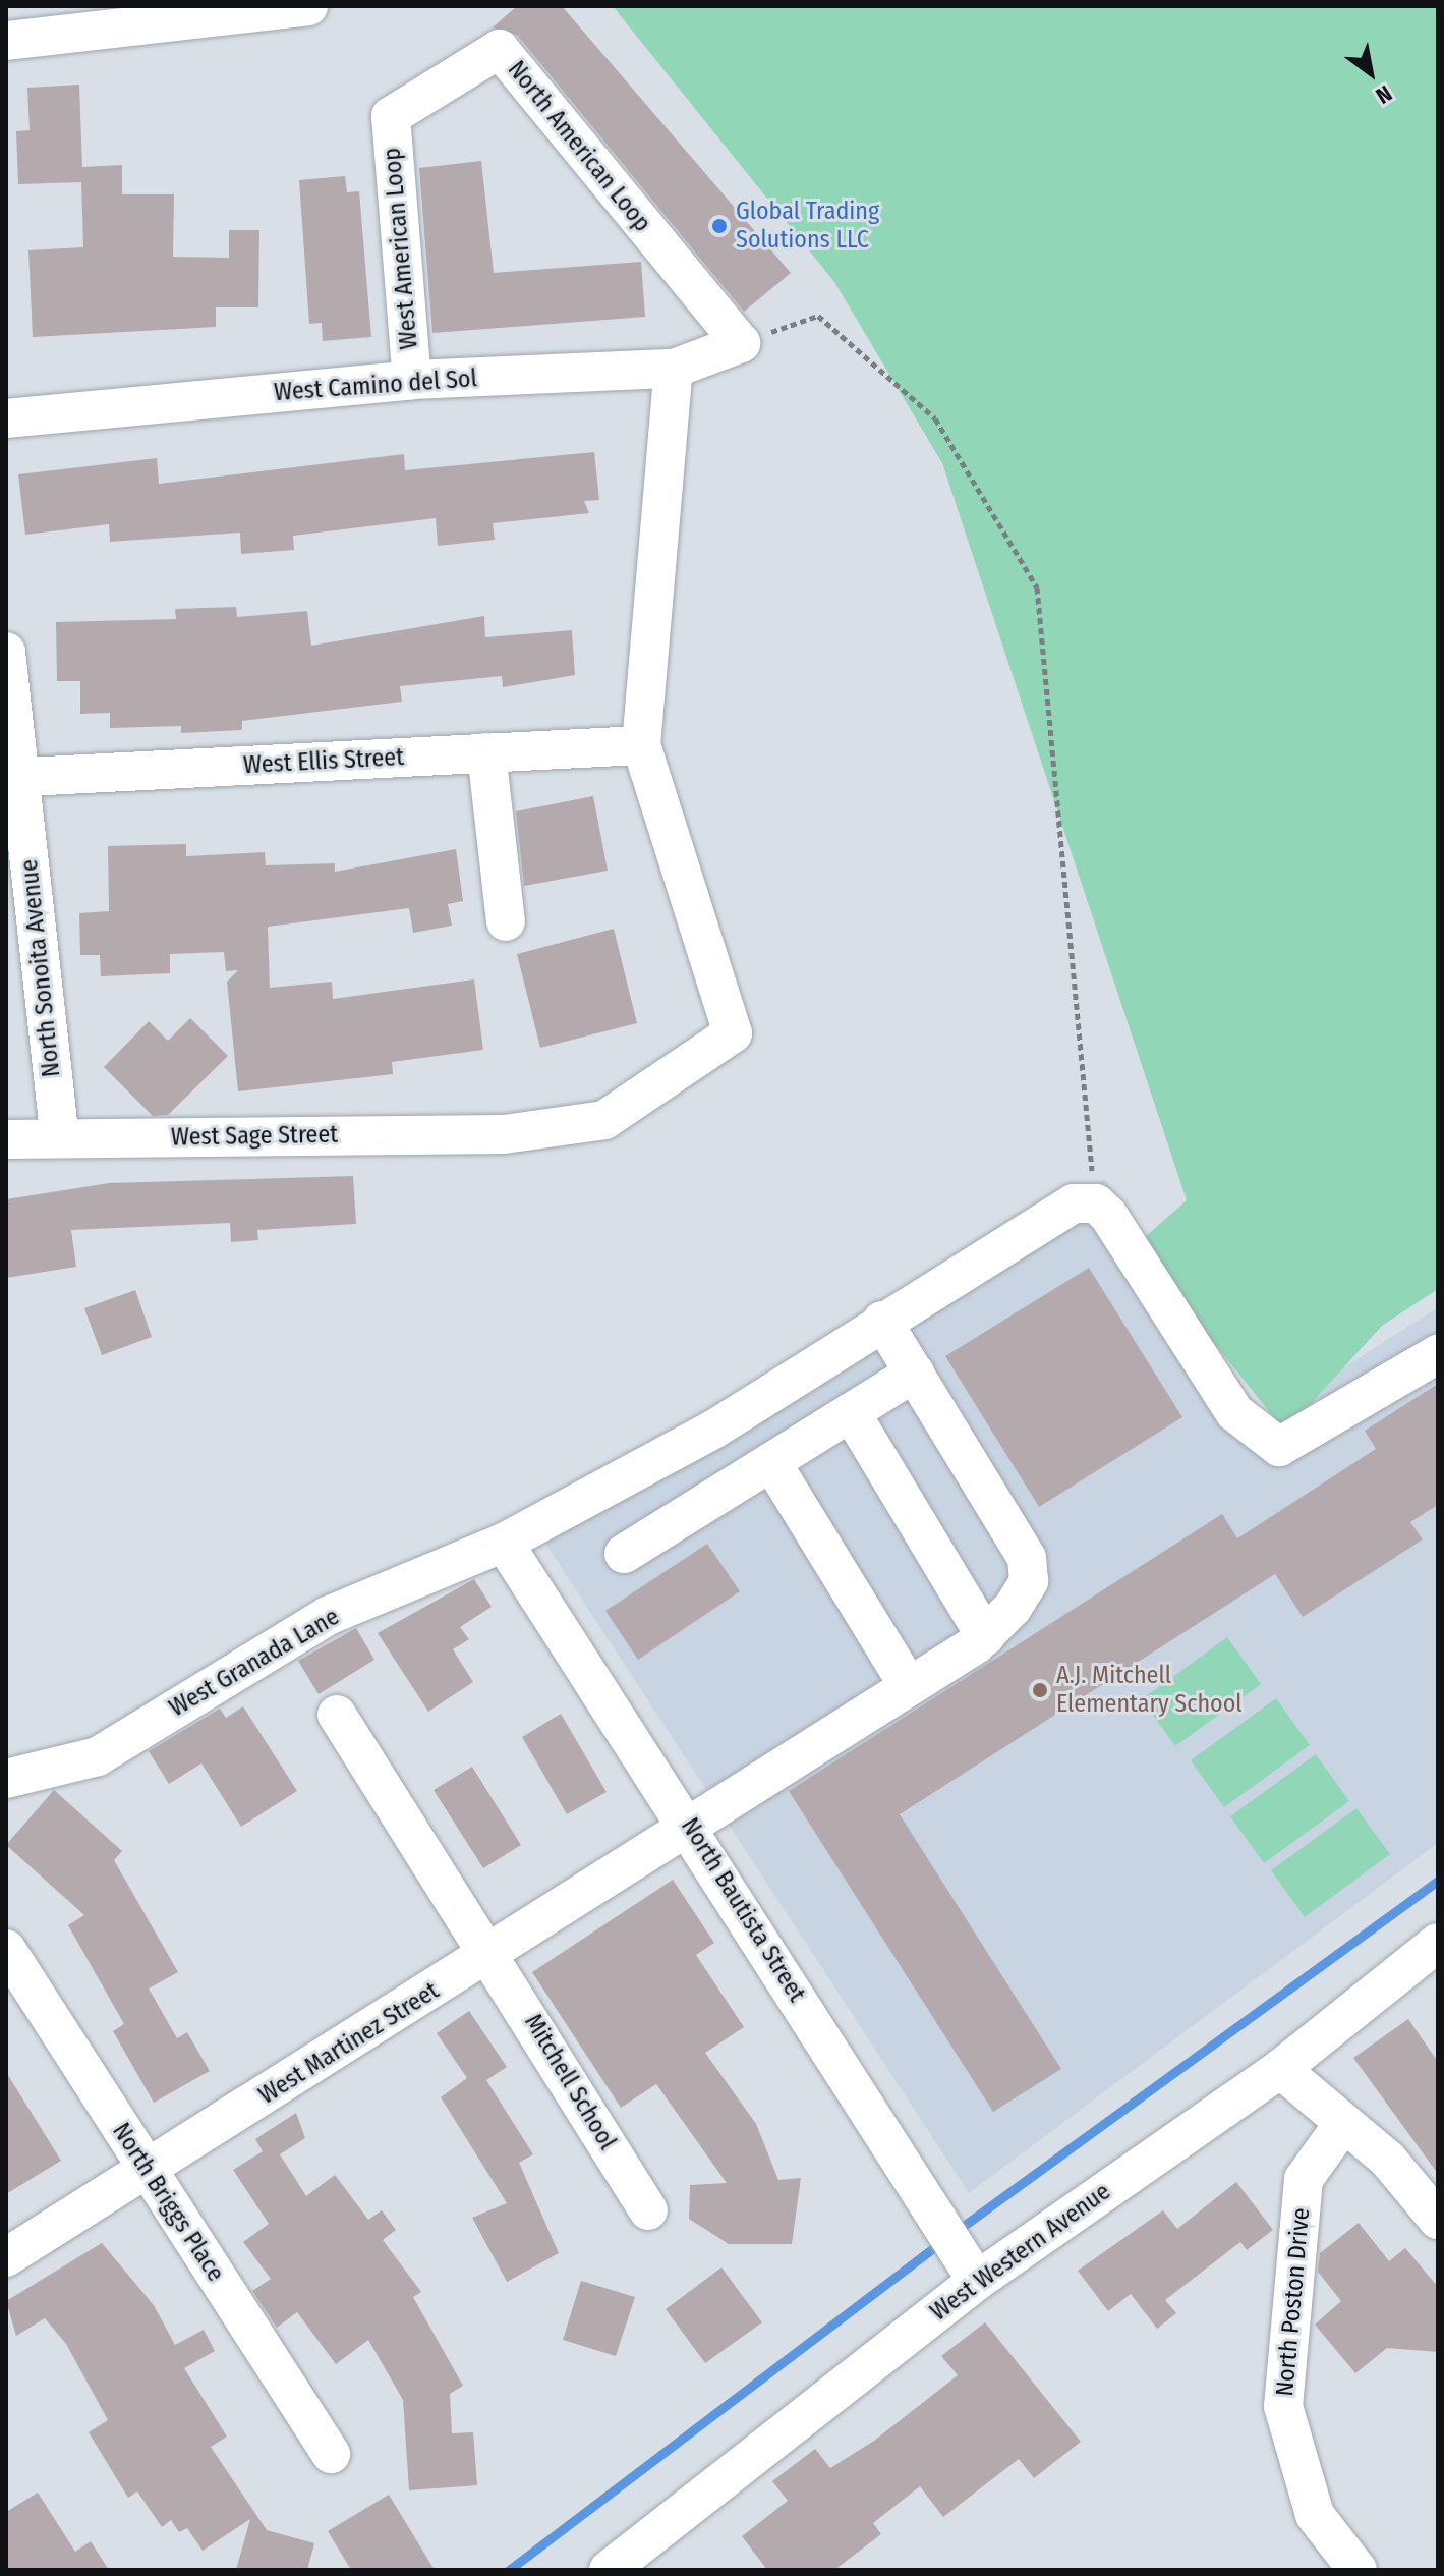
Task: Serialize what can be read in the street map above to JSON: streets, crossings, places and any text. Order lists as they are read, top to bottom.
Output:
{
  "streets": {
    "street": [
      "North American Loop",
      "West American Loop",
      "West Camino del Sol",
      "West Ellis Street",
      "North Sonoita Avenue",
      "West Sage Street",
      "West Granada Lane",
      "North Bautista Street",
      "West Martinez Street",
      "Mitchell School",
      "North Briggs Place",
      "West Western Avenue",
      "North Poston Drive"
    ]
  },
  "crossings": [
    ["North American Loop", "West American Loop"],
    ["North American Loop", "West Camino del Sol"],
    ["West American Loop", "West Camino del Sol"],
    ["West Ellis Street", "North Sonoita Avenue"],
    ["West Ellis Street", "West Sage Street"],
    ["North Sonoita Avenue", "West Sage Street"],
    ["West Granada Lane", "North Bautista Street"],
    ["West Granada Lane", "West Martinez Street"],
    ["North Bautista Street", "West Martinez Street"],
    ["North Bautista Street", "West Western Avenue"],
    ["West Martinez Street", "Mitchell School"],
    ["West Martinez Street", "North Briggs Place"]
  ],
  "places": ["Global Trading Solutions LLC", "A.J. Mitchell Elementary School"],
  "north": "bottom right"
}
